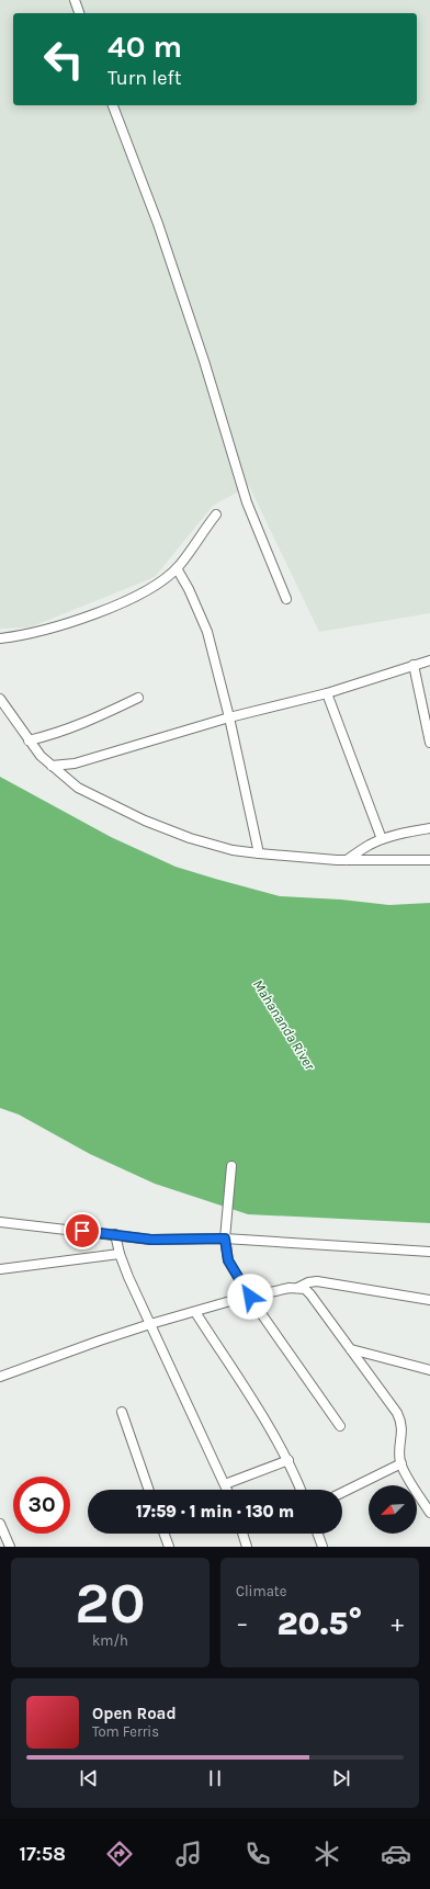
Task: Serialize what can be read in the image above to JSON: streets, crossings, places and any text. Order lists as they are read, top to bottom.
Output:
{
  "water": ["Mahananda River"],
  "north": "bottom left",
  "page": {
    "turn": ["40 m", "Turn left"],
    "limit": "30",
    "trip": "17:59 · 1 min · 130 m",
    "tile": [
      ["20", "km/h"],
      "Climate"
    ],
    "heat": ["−", "20.5°", "+"],
    "song": ["Open Road", "Tom Ferris"],
    "tabs": "17:58"
  }
}
